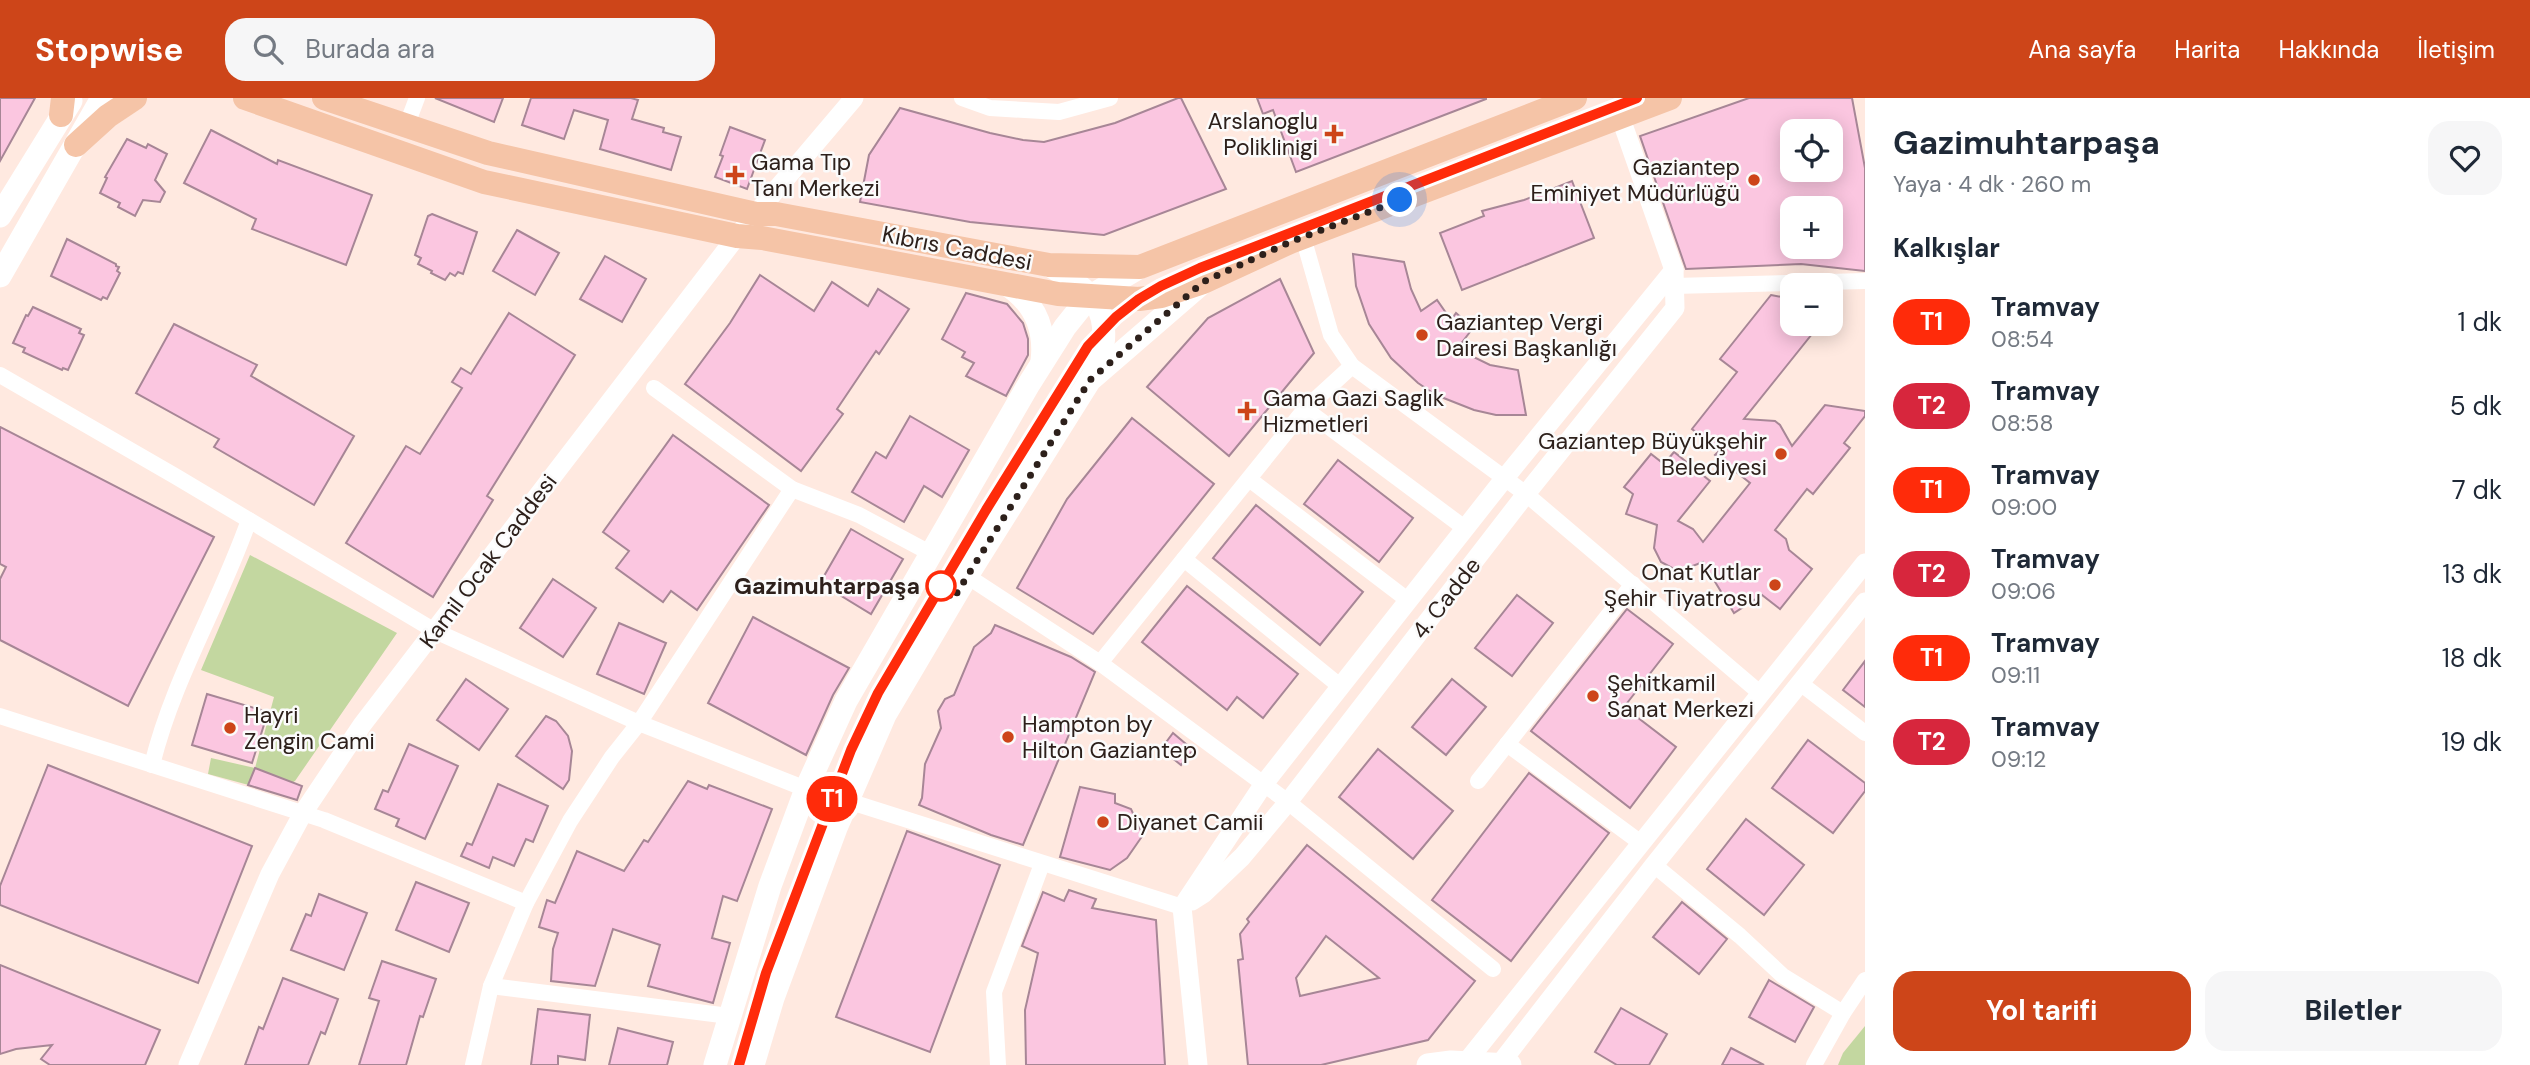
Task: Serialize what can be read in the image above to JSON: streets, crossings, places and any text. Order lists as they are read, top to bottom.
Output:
{
  "streets": {
    "main road": ["Kıbrıs Caddesi"],
    "street": ["Kamil Ocak Caddesi", "4. Cadde"]
  },
  "crossings": [
    ["Kıbrıs Caddesi", "Kamil Ocak Caddesi"]
  ],
  "places": {
    "health": ["Arslanoglu Poliklinigi", "Gama Tıp Tanı Merkezi", "Gama Gazi Saglık Hizmetleri"],
    "other": [
      "Gaziantep Eminiyet Müdürlüğü",
      "Gaziantep Vergi Dairesi Başkanlığı",
      "Gaziantep Büyükşehir Belediyesi",
      "Onat Kutlar Şehir Tiyatrosu",
      "Gazimuhtarpaşa",
      "Şehitkamil Sanat Merkezi",
      "Hayri Zengin Cami",
      "Hampton by Hilton Gaziantep",
      "Diyanet Camii"
    ]
  },
  "lines": ["tram line T1"],
  "page": {
    "header": "Stopwise",
    "search": "Burada ara",
    "nav": [
      "Ana sayfa",
      "Harita",
      "Hakkında",
      "İletişim"
    ],
    "on_map": "T1",
    "heading": [
      ["Gazimuhtarpaşa", "Yaya · 4 dk · 260 m"],
      "Kalkışlar"
    ],
    "map_buttons": ["+", "−"],
    "list": [
      {
        "mark": "T1",
        "name": "Tramvay",
        "note": "08:54",
        "value": "1 dk"
      },
      {
        "mark": "T2",
        "name": "Tramvay",
        "note": "08:58",
        "value": "5 dk"
      },
      {
        "mark": "T1",
        "name": "Tramvay",
        "note": "09:00",
        "value": "7 dk"
      },
      {
        "mark": "T2",
        "name": "Tramvay",
        "note": "09:06",
        "value": "13 dk"
      },
      {
        "mark": "T1",
        "name": "Tramvay",
        "note": "09:11",
        "value": "18 dk"
      },
      {
        "mark": "T2",
        "name": "Tramvay",
        "note": "09:12",
        "value": "19 dk"
      }
    ],
    "buttons": ["Yol tarifi", "Biletler"]
  }
}
